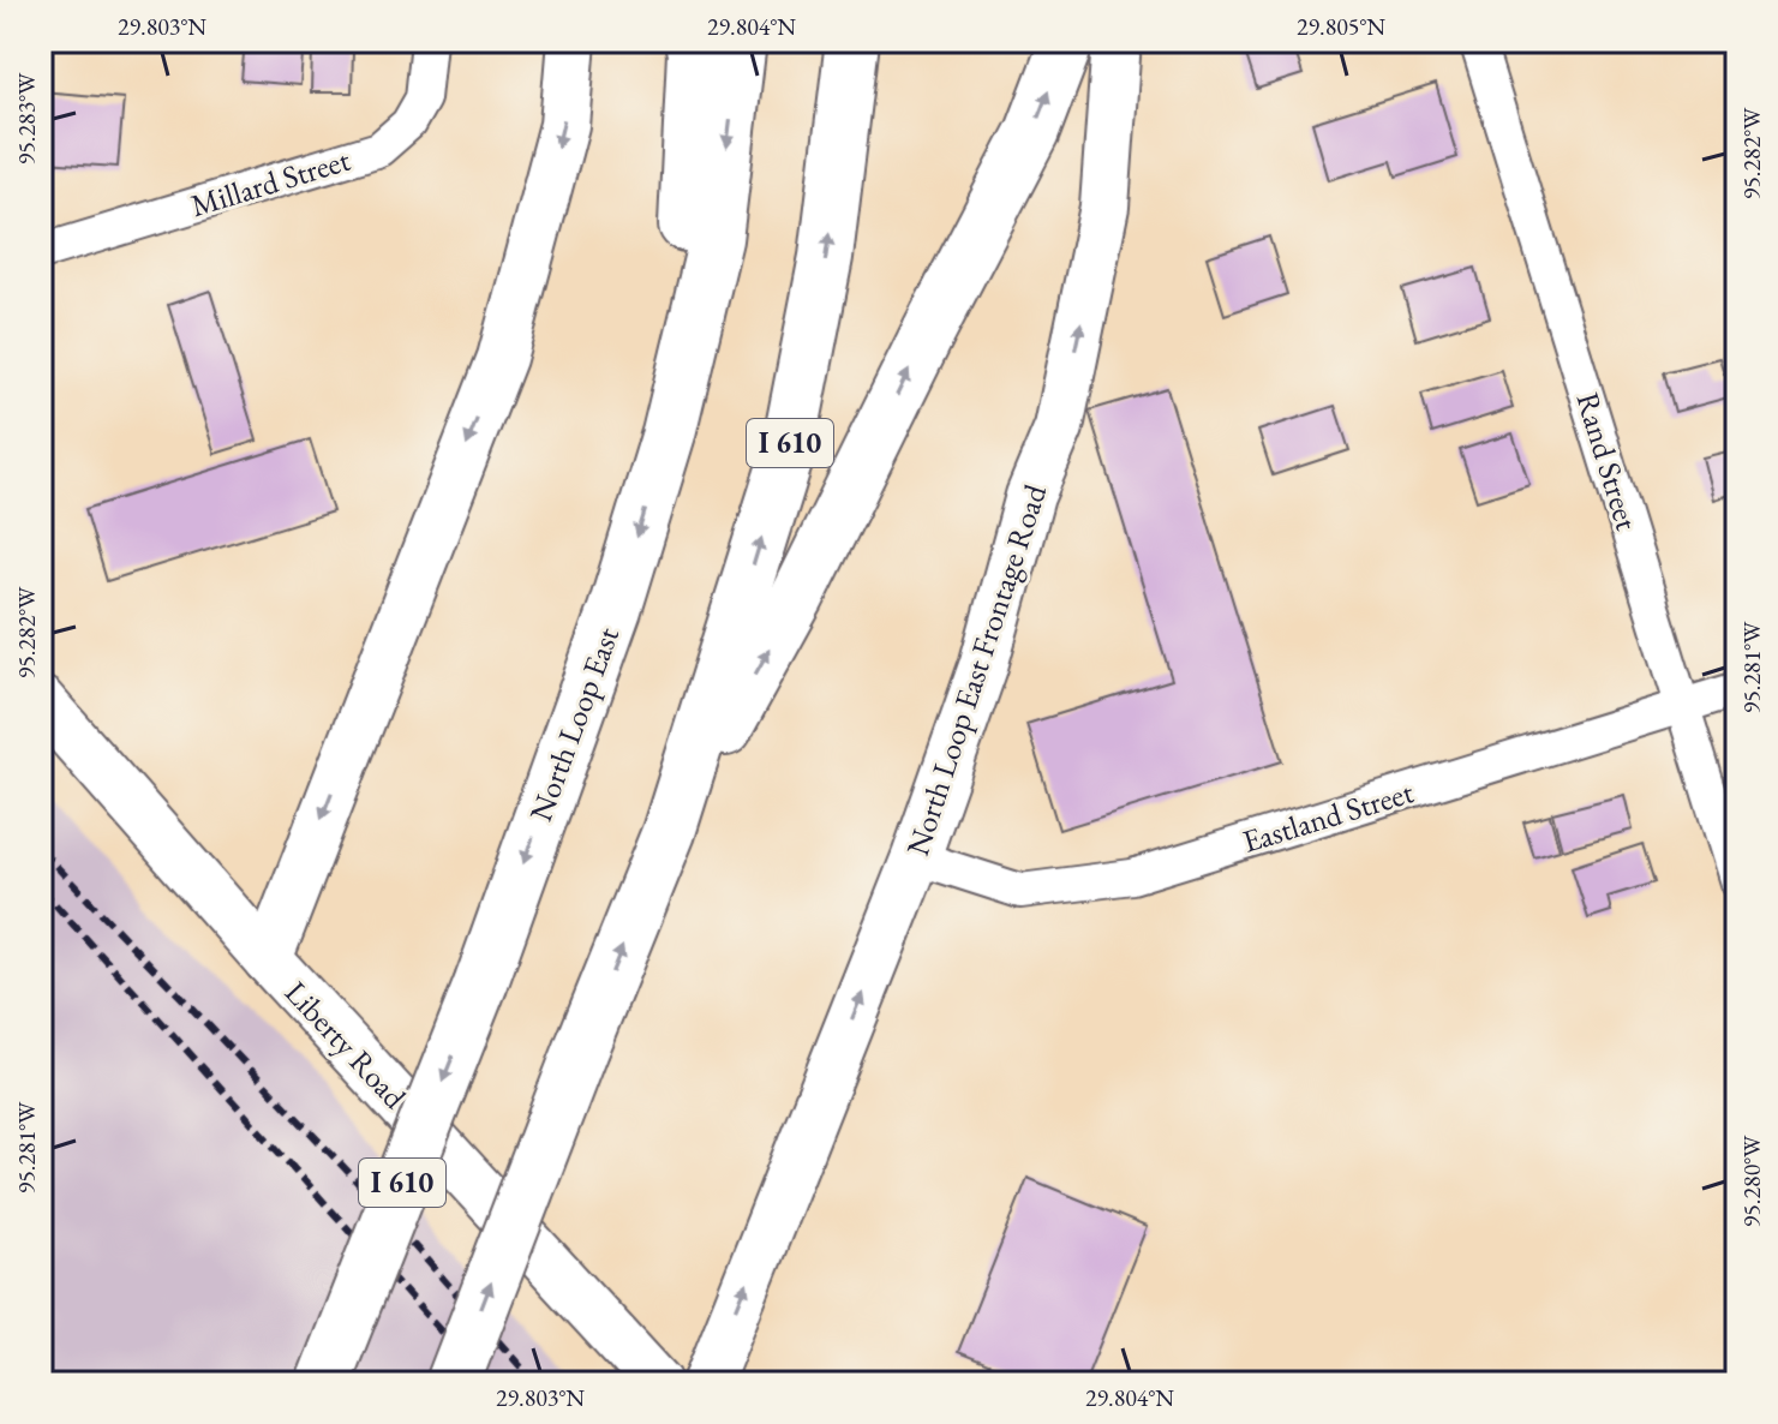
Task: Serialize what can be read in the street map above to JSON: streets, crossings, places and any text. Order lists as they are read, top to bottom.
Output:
{
  "streets": {
    "highway": ["I 610", "North Loop East"],
    "main road": ["North Loop East Frontage Road", "Liberty Road"],
    "street": ["Millard Street", "Rand Street", "Eastland Street"]
  },
  "crossings": [
    ["Rand Street", "Eastland Street"],
    ["North Loop East Frontage Road", "Eastland Street"]
  ],
  "one_way": ["North Loop East Frontage Road"],
  "coordinates": [
    "29.803°N",
    "29.804°N",
    "29.805°N",
    "95.283°W",
    "95.282°W",
    "95.281°W",
    "95.280°W"
  ]
}
